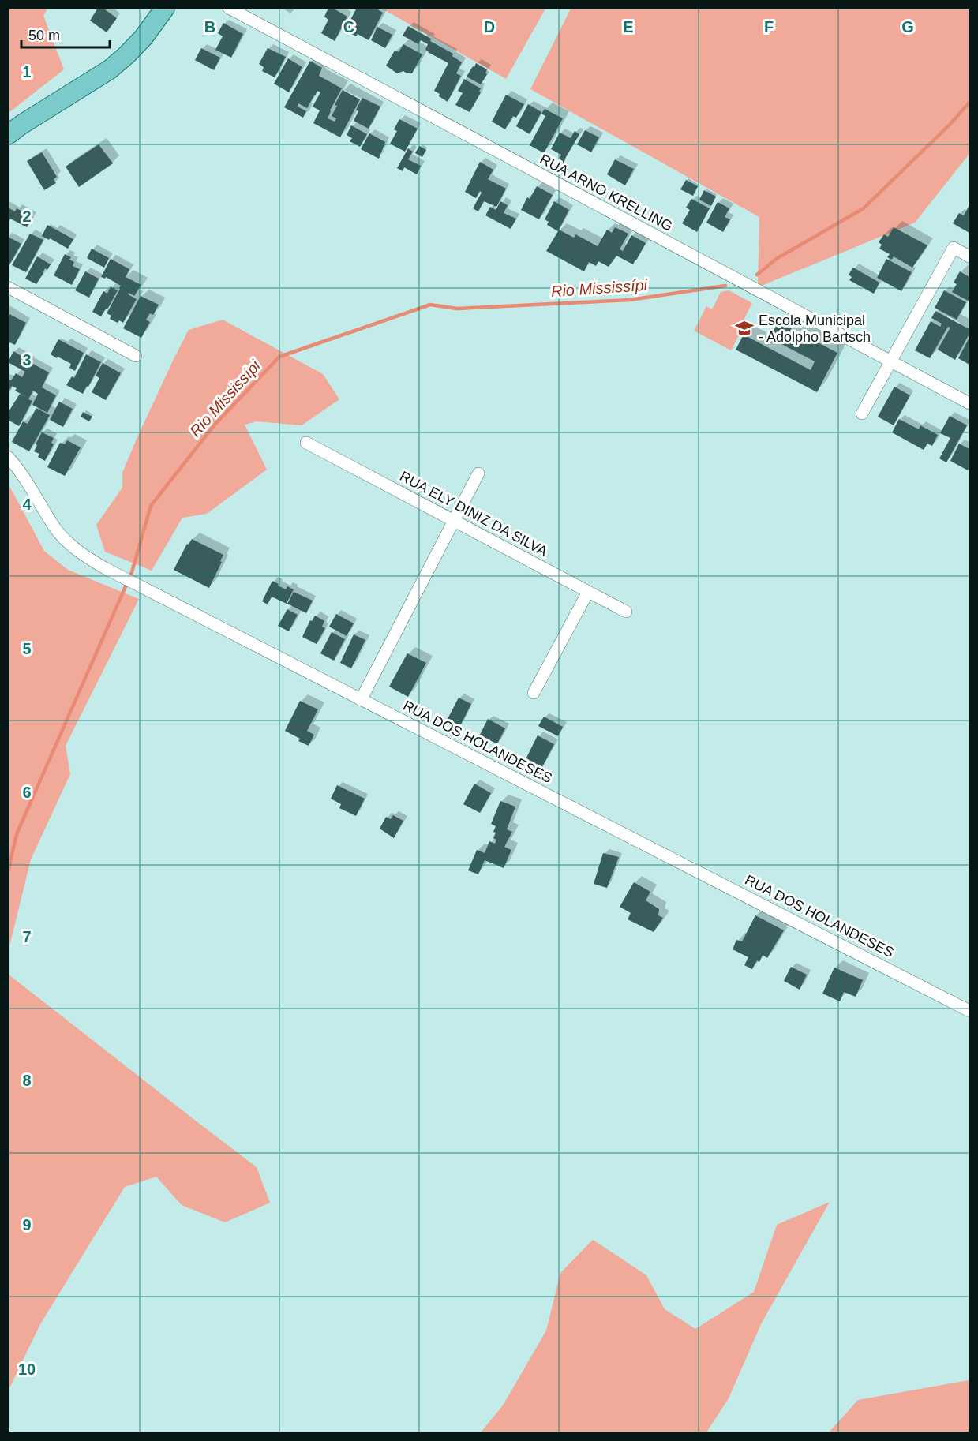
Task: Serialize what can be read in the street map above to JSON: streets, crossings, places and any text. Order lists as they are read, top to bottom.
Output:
{
  "streets": {
    "street": ["RUA ARNO KRELLING", "RUA ELY DINIZ DA SILVA", "RUA DOS HOLANDESES"]
  },
  "water": ["Rio Mississípi"],
  "places": {
    "school or university": ["Escola Municipal - Adolpho Bartsch"]
  },
  "scale_bar": "50 m",
  "grid": {
    "columns": [
      "B",
      "C",
      "D",
      "E",
      "F",
      "G"
    ],
    "rows": [
      "1",
      "2",
      "3",
      "4",
      "5",
      "6",
      "7",
      "8",
      "9",
      "10"
    ]
  }
}
